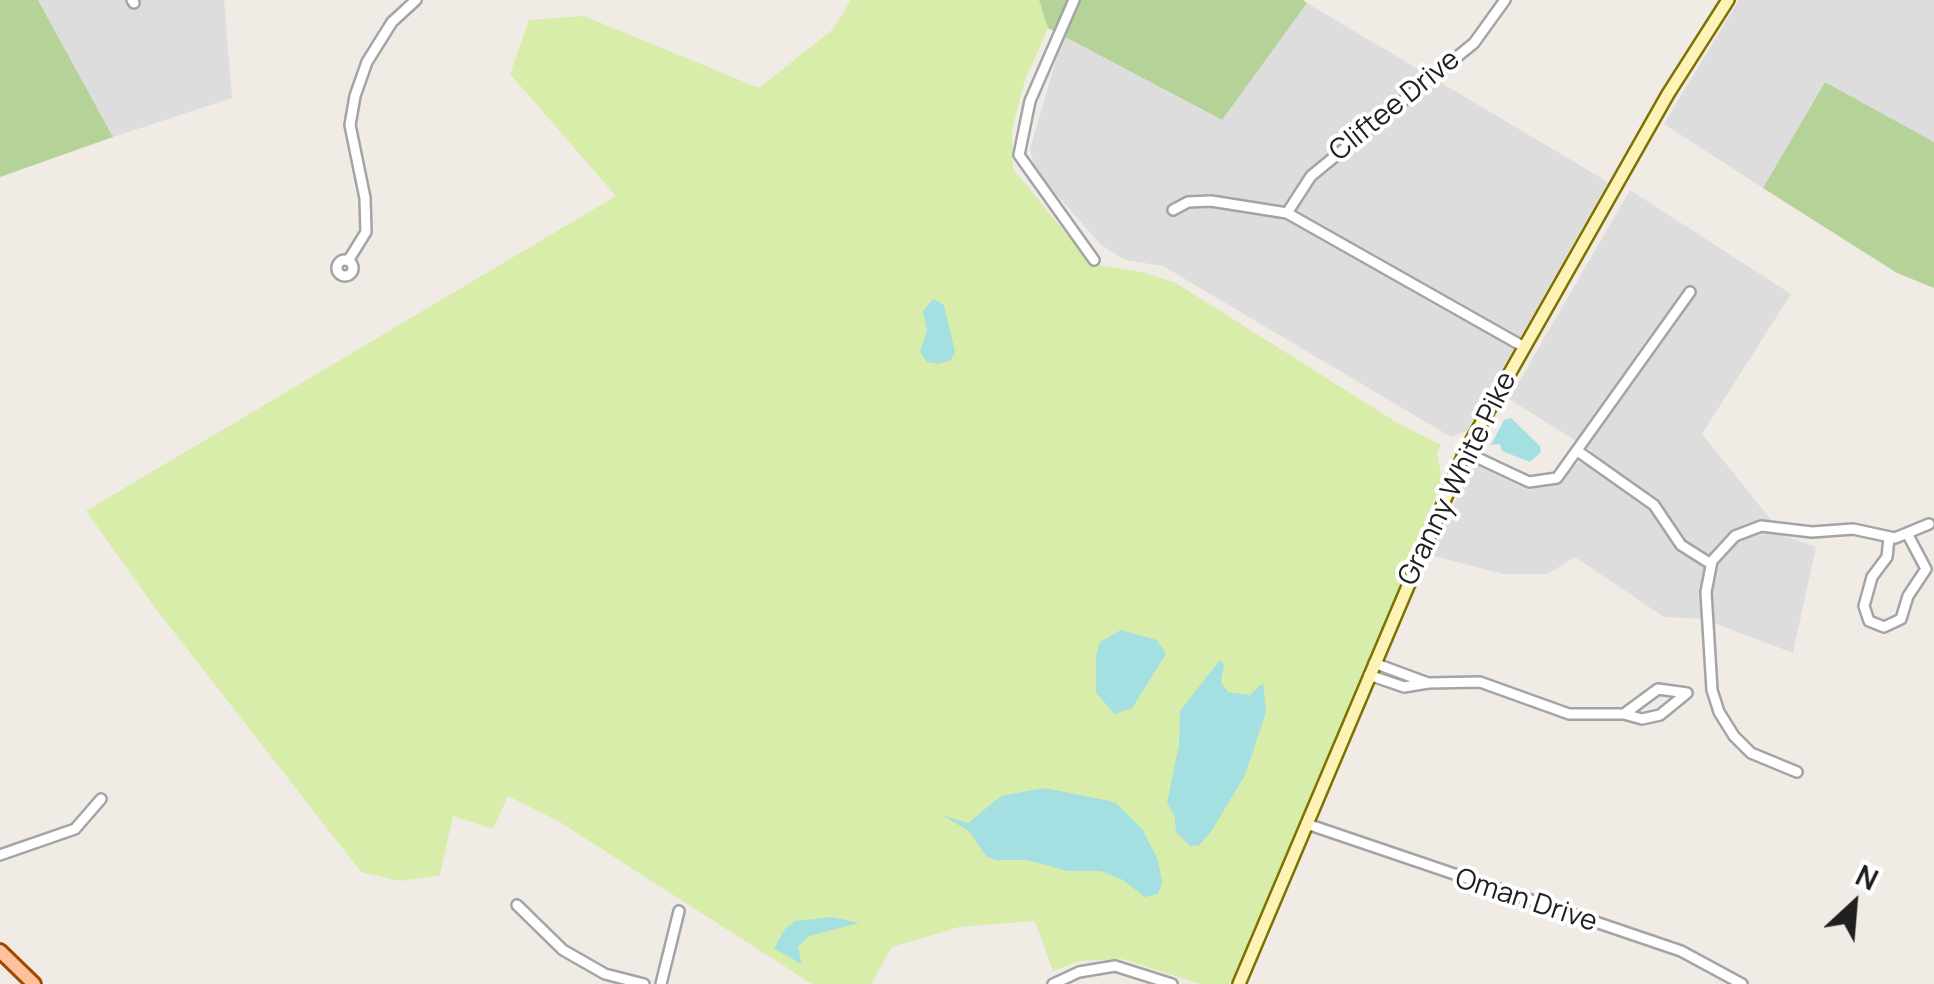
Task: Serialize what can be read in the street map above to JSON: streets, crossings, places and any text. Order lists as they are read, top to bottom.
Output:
{
  "streets": {
    "main road": ["Granny White Pike"],
    "street": ["Cliftee Drive", "Oman Drive"]
  },
  "crossings": [
    ["Granny White Pike", "Oman Drive"]
  ],
  "north": "top right"
}
